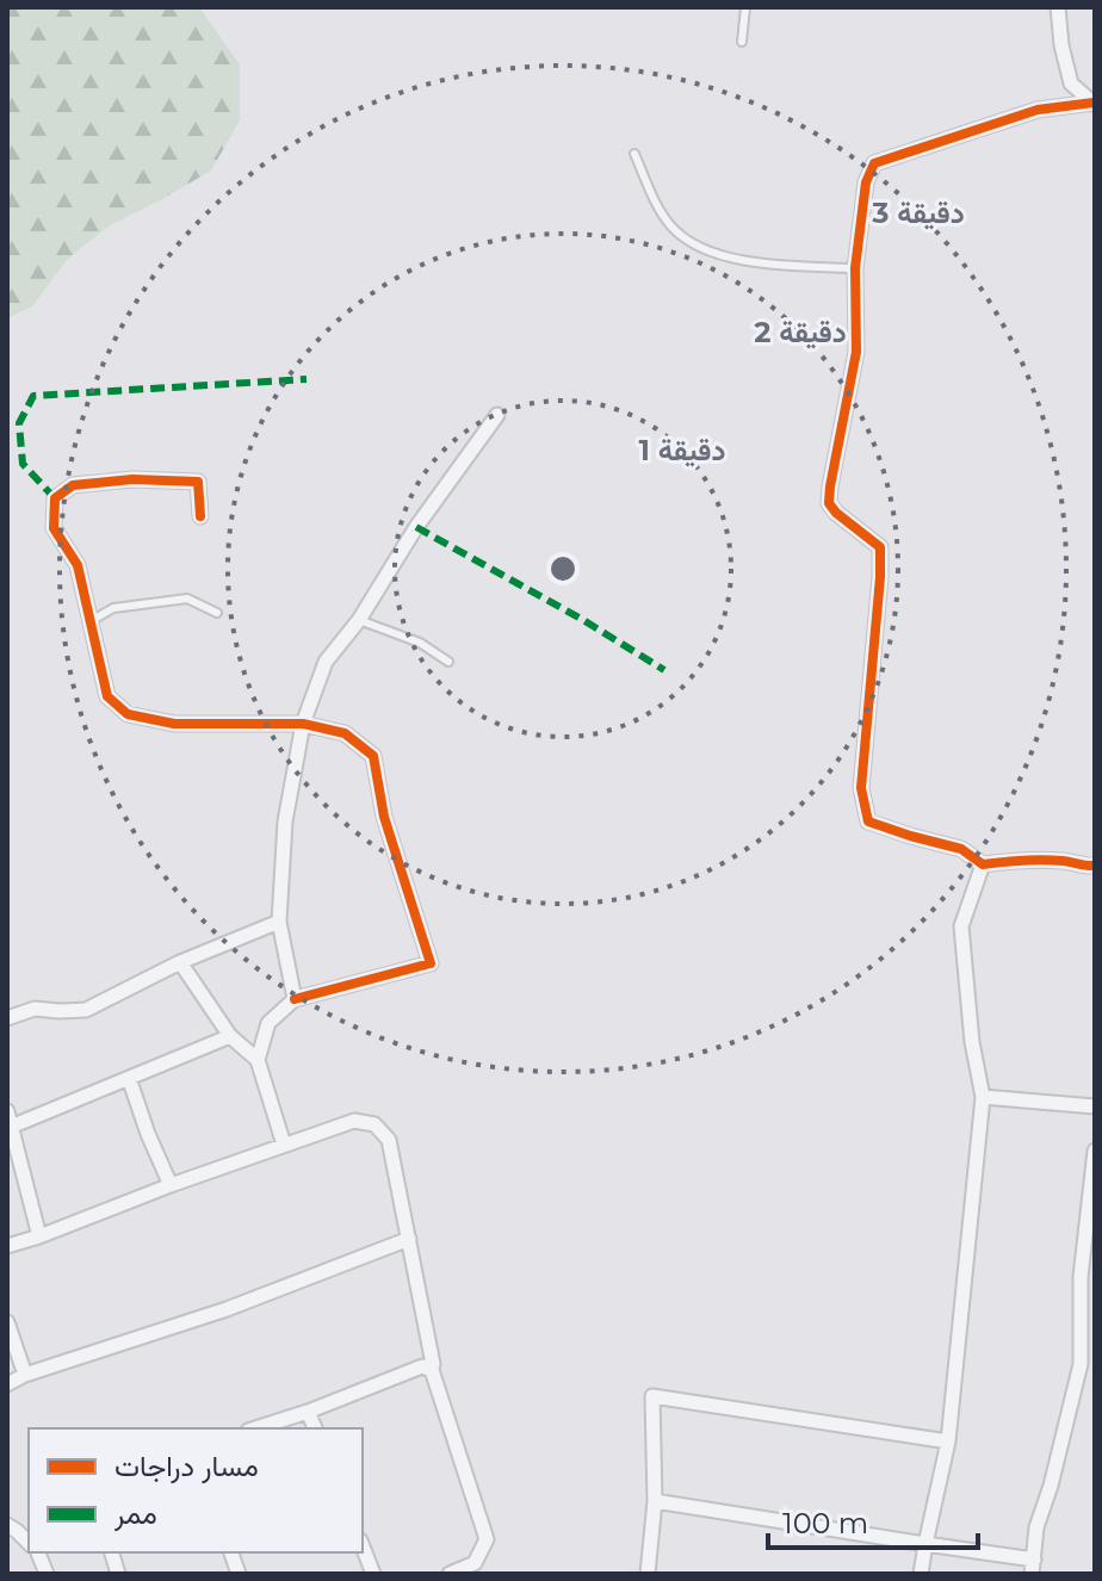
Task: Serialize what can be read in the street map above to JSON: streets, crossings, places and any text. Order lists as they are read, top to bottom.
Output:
{
  "legend": ["مسار دراجات", "ممر"],
  "scale_bar": "100 m",
  "rings": ["3 دقيقة", "2 دقيقة", "1 دقيقة"]
}
